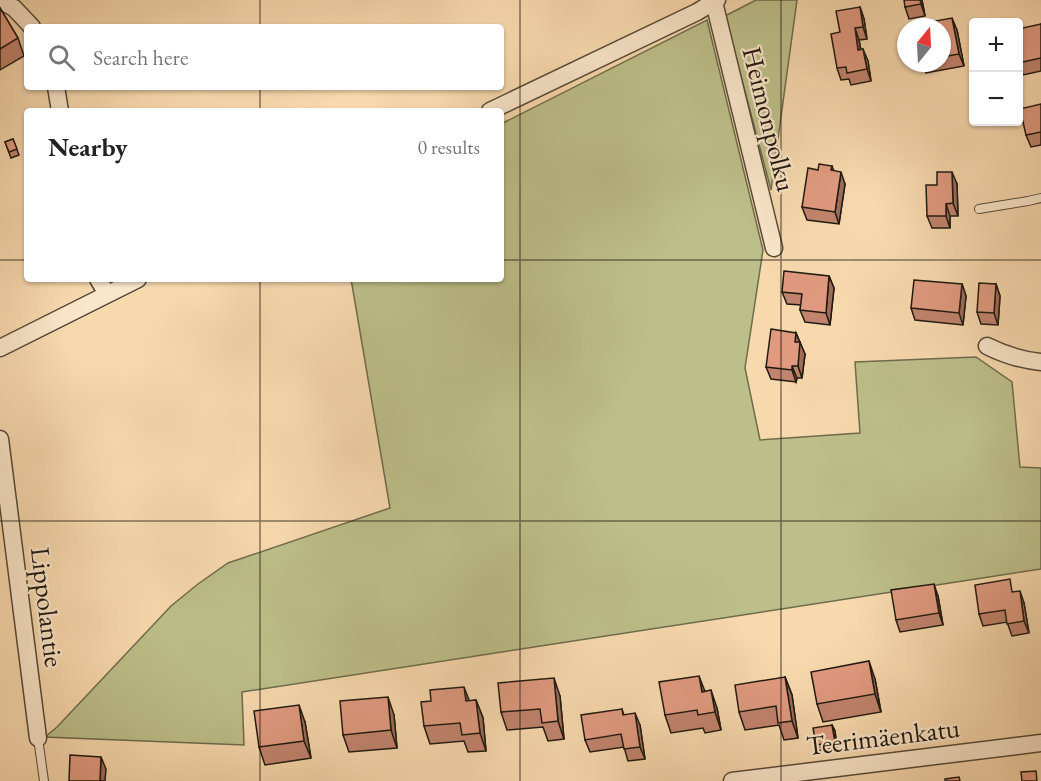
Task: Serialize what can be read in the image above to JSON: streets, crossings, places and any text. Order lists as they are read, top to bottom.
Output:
{
  "streets": {
    "street": ["Heimonpolku", "Lippolantie", "Teerimäenkatu"]
  },
  "north": "top",
  "page": {
    "map_buttons": ["+", "−"],
    "search": "Search here",
    "heading": ["Nearby", "0 results"]
  }
}
